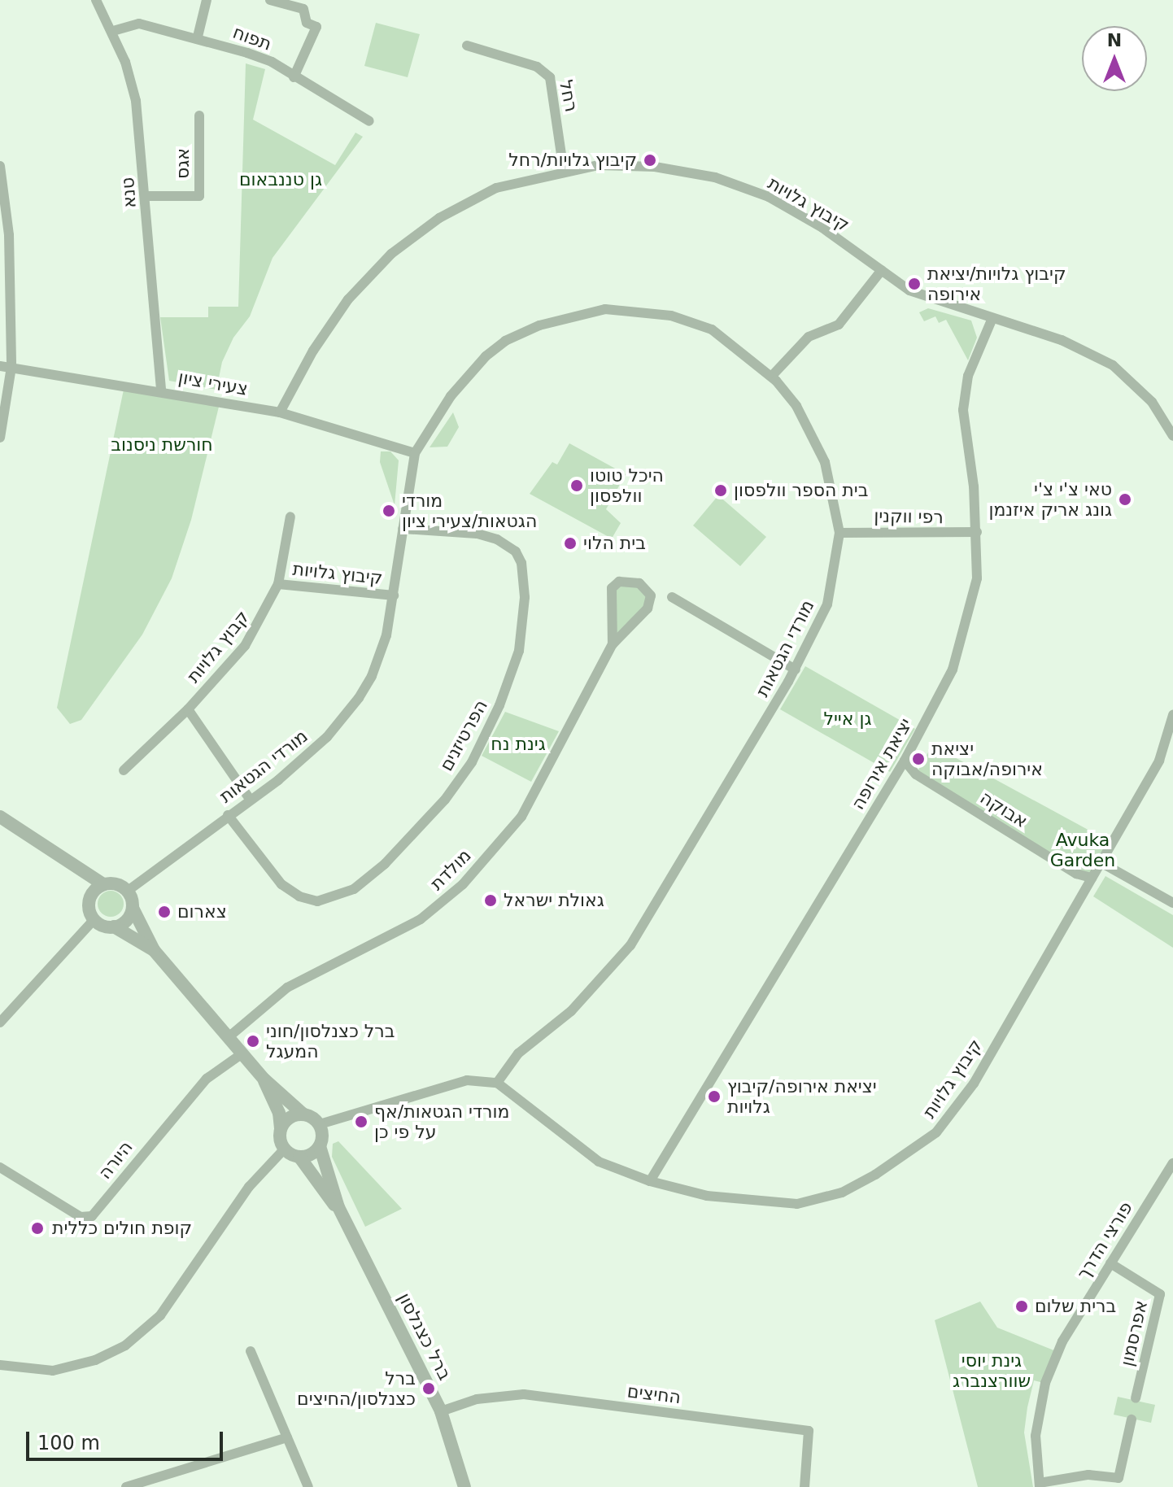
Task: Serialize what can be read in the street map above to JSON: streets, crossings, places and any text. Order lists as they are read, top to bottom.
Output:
{
  "streets": {
    "street": [
      "תפוח",
      "רחל",
      "אגס",
      "טנא",
      "קיבוץ גלויות",
      "צעירי ציון",
      "רפי ווקנין",
      "קבוץ גלויות",
      "מורדי הגטאות",
      "הפרטיזנים",
      "יציאת אירופה",
      "אבוקה",
      "מולדת",
      "היורה",
      "פורצי הדרך",
      "אפרסמון",
      "ברל כצנלסון",
      "החיצים"
    ]
  },
  "crossings": [
    ["תפוח", "טנא"],
    ["רחל", "קיבוץ גלויות"],
    ["אגס", "טנא"],
    ["טנא", "צעירי ציון"],
    ["קיבוץ גלויות", "צעירי ציון"],
    ["קיבוץ גלויות", "קבוץ גלויות"],
    ["קיבוץ גלויות", "מורדי הגטאות"],
    ["קיבוץ גלויות", "יציאת אירופה"],
    ["קיבוץ גלויות", "אבוקה"],
    ["צעירי ציון", "מורדי הגטאות"],
    ["רפי ווקנין", "מורדי הגטאות"],
    ["רפי ווקנין", "יציאת אירופה"],
    ["מורדי הגטאות", "הפרטיזנים"],
    ["יציאת אירופה", "אבוקה"],
    ["פורצי הדרך", "אפרסמון"],
    ["ברל כצנלסון", "החיצים"]
  ],
  "parks": [
    "גן טננבאום",
    "חורשת ניסנוב",
    "גן אייל",
    "גינת נח",
    "Avuka Garden",
    "גינת יוסי שוורצנברג"
  ],
  "places": [
    "קיבוץ גלויות/רחל",
    "קיבוץ גלויות/יציאת אירופה",
    "היכל טוטו וולפסון",
    "בית הספר וולפסון",
    "טאי צ'י צ'י גונג אריק איזנמן",
    "מורדי הגטאות/צעירי ציון",
    "בית הלוי",
    "יציאת אירופה/אבוקה",
    "גאולת ישראל",
    "צארום",
    "ברל כצנלסון/חוני המעגל",
    "יציאת אירופה/קיבוץ גלויות",
    "מורדי הגטאות/אף על פי כן",
    "קופת חולים כללית",
    "ברית שלום",
    "ברל כצנלסון/החיצים"
  ],
  "scale_bar": "100 m",
  "north": "top"
}
